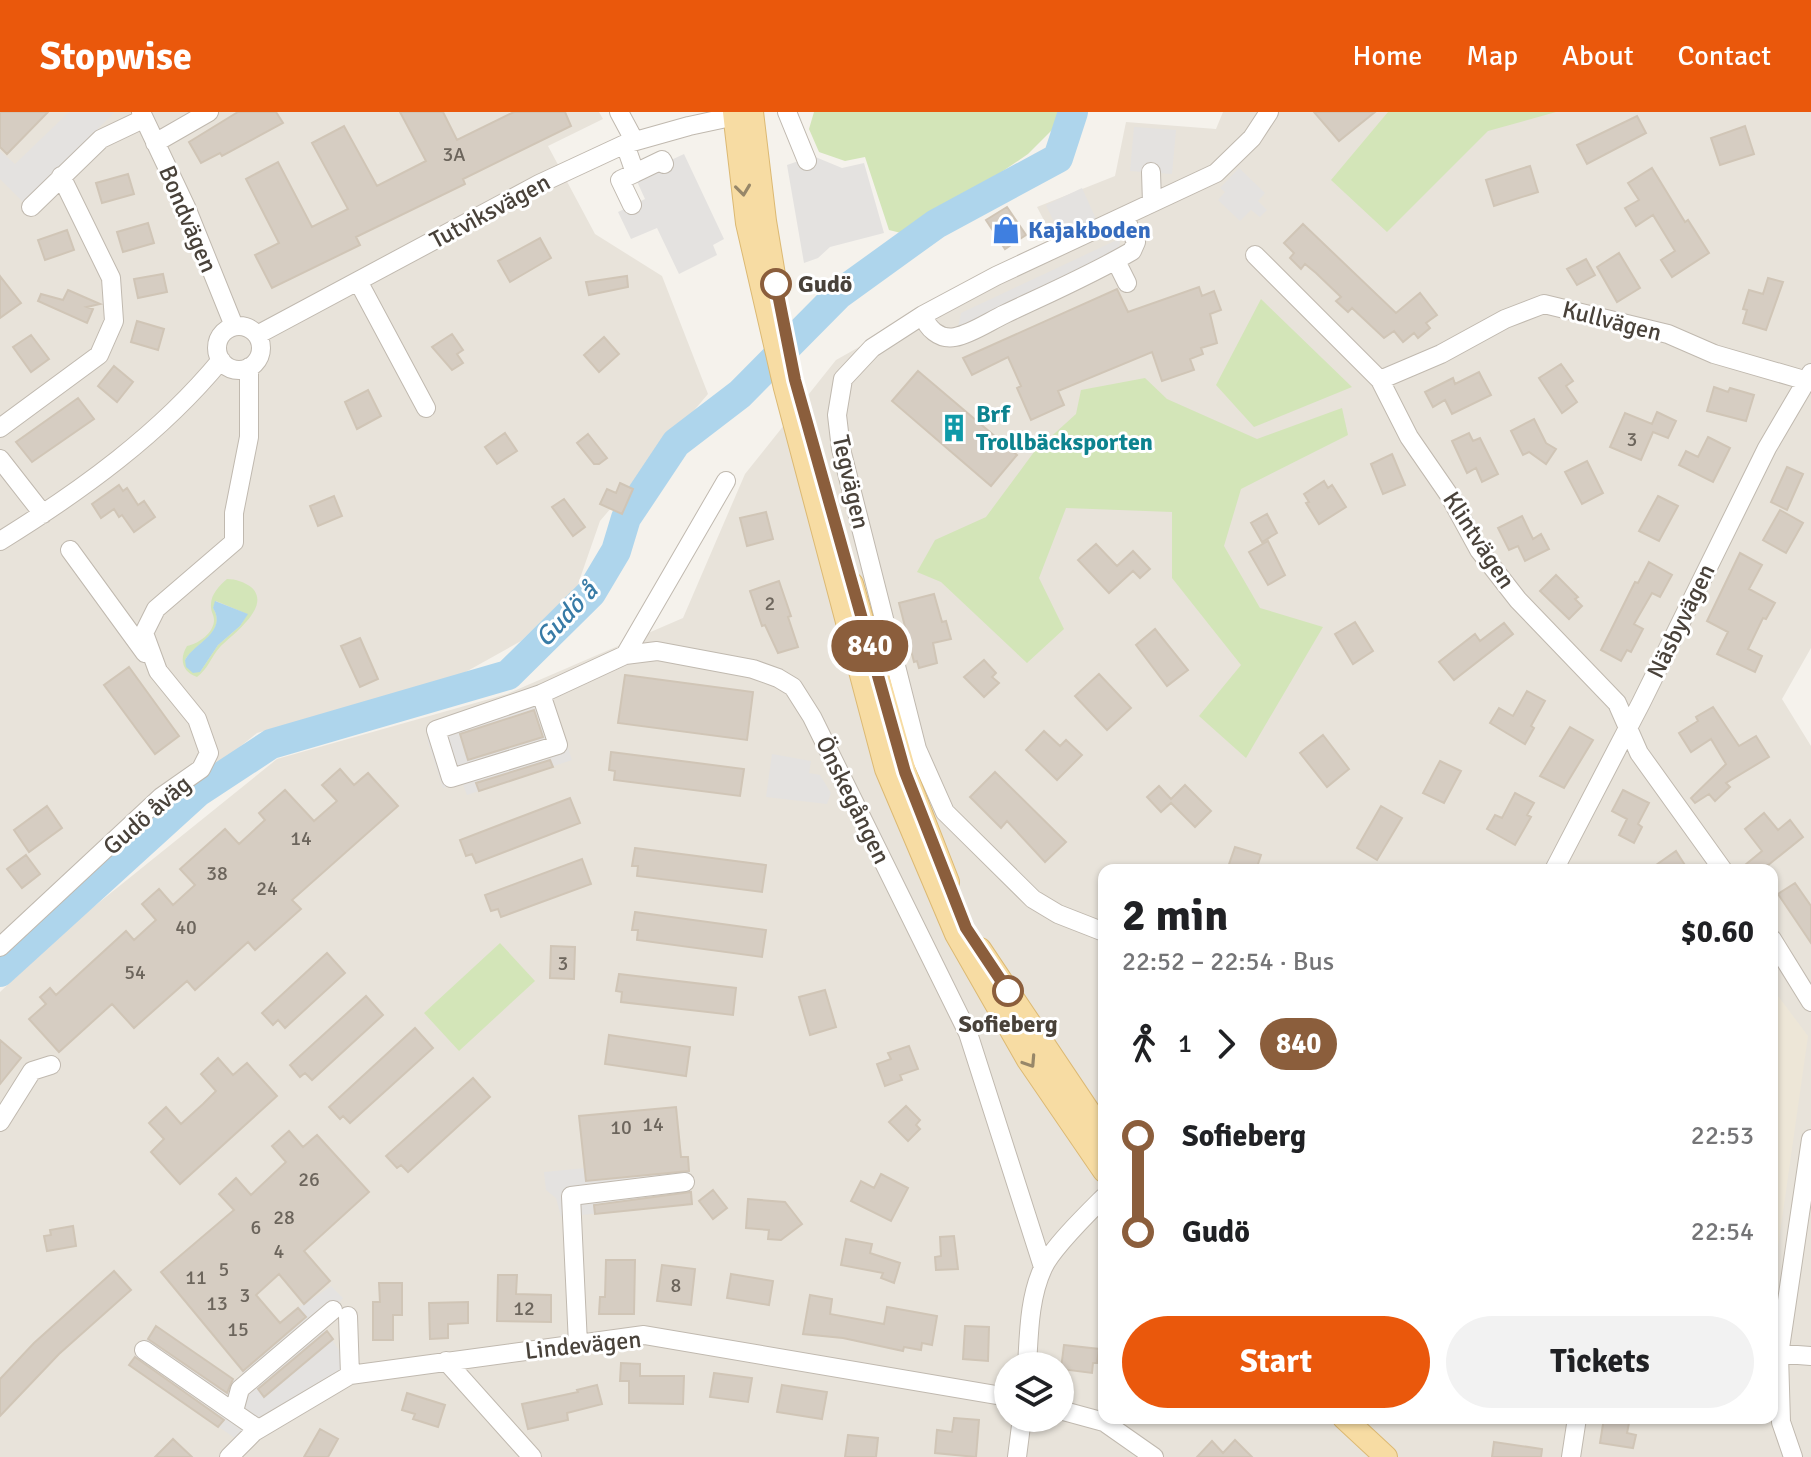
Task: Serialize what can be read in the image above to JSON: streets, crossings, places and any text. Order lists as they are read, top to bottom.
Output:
{
  "streets": {
    "street": [
      "Tutviksvägen",
      "Bondvägen",
      "Kullvägen",
      "Tegvägen",
      "Klintvägen",
      "Näsbyvägen",
      "Önskegången",
      "Gudö åväg",
      "Lindevägen"
    ]
  },
  "crossings": [
    ["Tutviksvägen", "Bondvägen"],
    ["Tutviksvägen", "Gudö åväg"],
    ["Bondvägen", "Gudö åväg"],
    ["Kullvägen", "Klintvägen"],
    ["Kullvägen", "Näsbyvägen"],
    ["Klintvägen", "Näsbyvägen"]
  ],
  "water": ["Gudö å"],
  "places": {
    "shop": ["Kajakboden"],
    "other": ["Gudö", "Sofieberg"],
    "building": ["Brf Trollbäcksporten"]
  },
  "lines": ["bus line 840"],
  "house_numbers": [
    "3A",
    "3",
    "2",
    "14",
    "38",
    "24",
    "40",
    "3",
    "54",
    "14",
    "10",
    "26",
    "28",
    "6",
    "4",
    "5",
    "11",
    "8",
    "3",
    "13",
    "12",
    "15"
  ],
  "page": {
    "header": "Stopwise",
    "nav": [
      "Home",
      "Map",
      "About",
      "Contact"
    ],
    "on_map": "840",
    "heading": ["2 min", "22:52 – 22:54 · Bus", "$0.60"],
    "legs": ["1", "840"],
    "list": [
      {
        "name": "Sofieberg",
        "value": "22:53"
      },
      {
        "name": "Gudö",
        "value": "22:54"
      }
    ],
    "buttons": ["Start", "Tickets"]
  }
}
